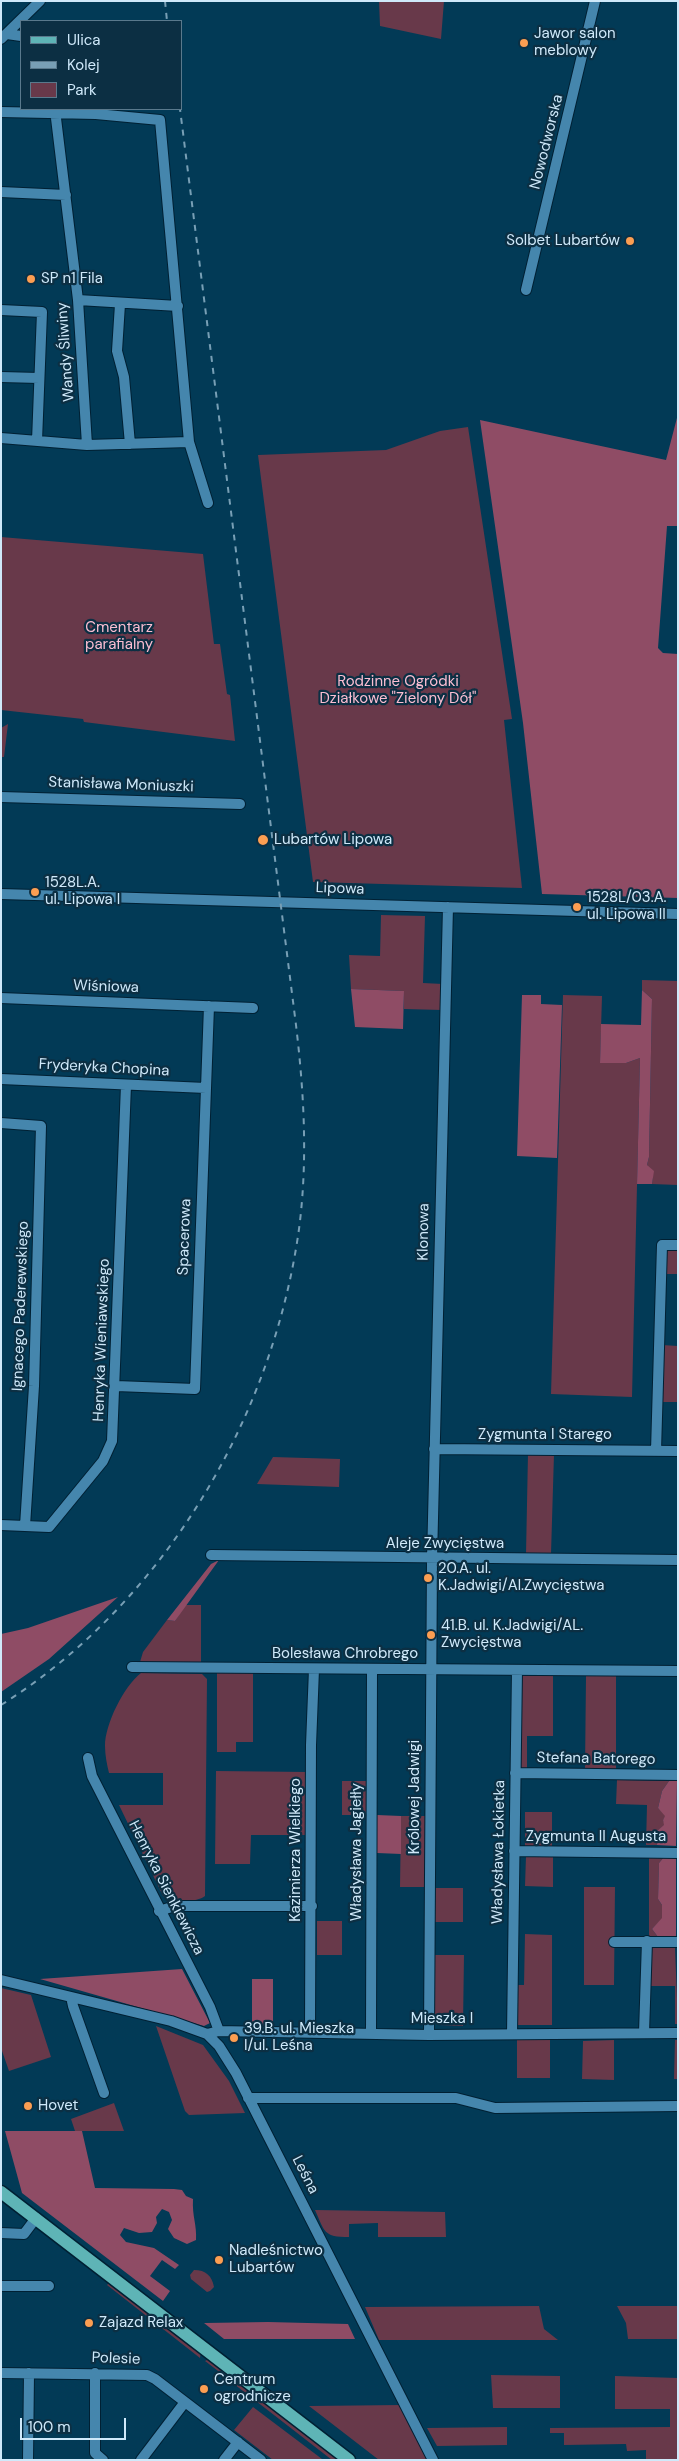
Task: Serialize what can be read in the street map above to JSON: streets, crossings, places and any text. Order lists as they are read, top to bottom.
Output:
{
  "streets": {
    "street": [
      "Nowodworska",
      "Wandy Śliwiny",
      "Stanisława Moniuszki",
      "Lipowa",
      "Wiśniowa",
      "Fryderyka Chopina",
      "Klonowa",
      "Spacerowa",
      "Ignacego Paderewskiego",
      "Henryka Wieniawskiego",
      "Zygmunta I Starego",
      "Aleje Zwycięstwa",
      "Bolesława Chrobrego",
      "Stefana Batorego",
      "Królowej Jadwigi",
      "Zygmunta II Augusta",
      "Kazimierza Wielkiego",
      "Władysława Jagiełły",
      "Władysława Łokietka",
      "Henryka Sienkiewicza",
      "Mieszka I",
      "Leśna",
      "Polesie"
    ]
  },
  "crossings": [
    ["Lipowa", "Klonowa"],
    ["Wiśniowa", "Spacerowa"],
    ["Fryderyka Chopina", "Spacerowa"],
    ["Fryderyka Chopina", "Henryka Wieniawskiego"],
    ["Klonowa", "Zygmunta I Starego"],
    ["Klonowa", "Aleje Zwycięstwa"],
    ["Klonowa", "Królowej Jadwigi"],
    ["Spacerowa", "Henryka Wieniawskiego"],
    ["Ignacego Paderewskiego", "Henryka Wieniawskiego"],
    ["Aleje Zwycięstwa", "Królowej Jadwigi"],
    ["Bolesława Chrobrego", "Królowej Jadwigi"],
    ["Bolesława Chrobrego", "Kazimierza Wielkiego"],
    ["Bolesława Chrobrego", "Władysława Jagiełły"],
    ["Bolesława Chrobrego", "Władysława Łokietka"],
    ["Stefana Batorego", "Władysława Łokietka"],
    ["Królowej Jadwigi", "Mieszka I"],
    ["Zygmunta II Augusta", "Władysława Łokietka"],
    ["Kazimierza Wielkiego", "Mieszka I"],
    ["Władysława Jagiełły", "Mieszka I"],
    ["Władysława Łokietka", "Mieszka I"],
    ["Henryka Sienkiewicza", "Mieszka I"],
    ["Mieszka I", "Leśna"]
  ],
  "parks": ["Cmentarz parafialny", "Rodzinne Ogródki Działkowe \"Zielony Dół\""],
  "places": [
    "Jawor salon meblowy",
    "Solbet Lubartów",
    "SP n1 Fila",
    "Lubartów Lipowa",
    "1528L.A. ul. Lipowa I",
    "1528L/03.A. ul. Lipowa II",
    "20.A. ul. K.Jadwigi/Al.Zwycięstwa",
    "41.B. ul. K.Jadwigi/AL. Zwycięstwa",
    "39.B. ul. Mieszka I/ul. Leśna",
    "Hovet",
    "Nadleśnictwo Lubartów",
    "Zajazd Relax",
    "Centrum ogrodnicze"
  ],
  "legend": ["Ulica", "Kolej", "Park"],
  "scale_bar": "100 m"
}
